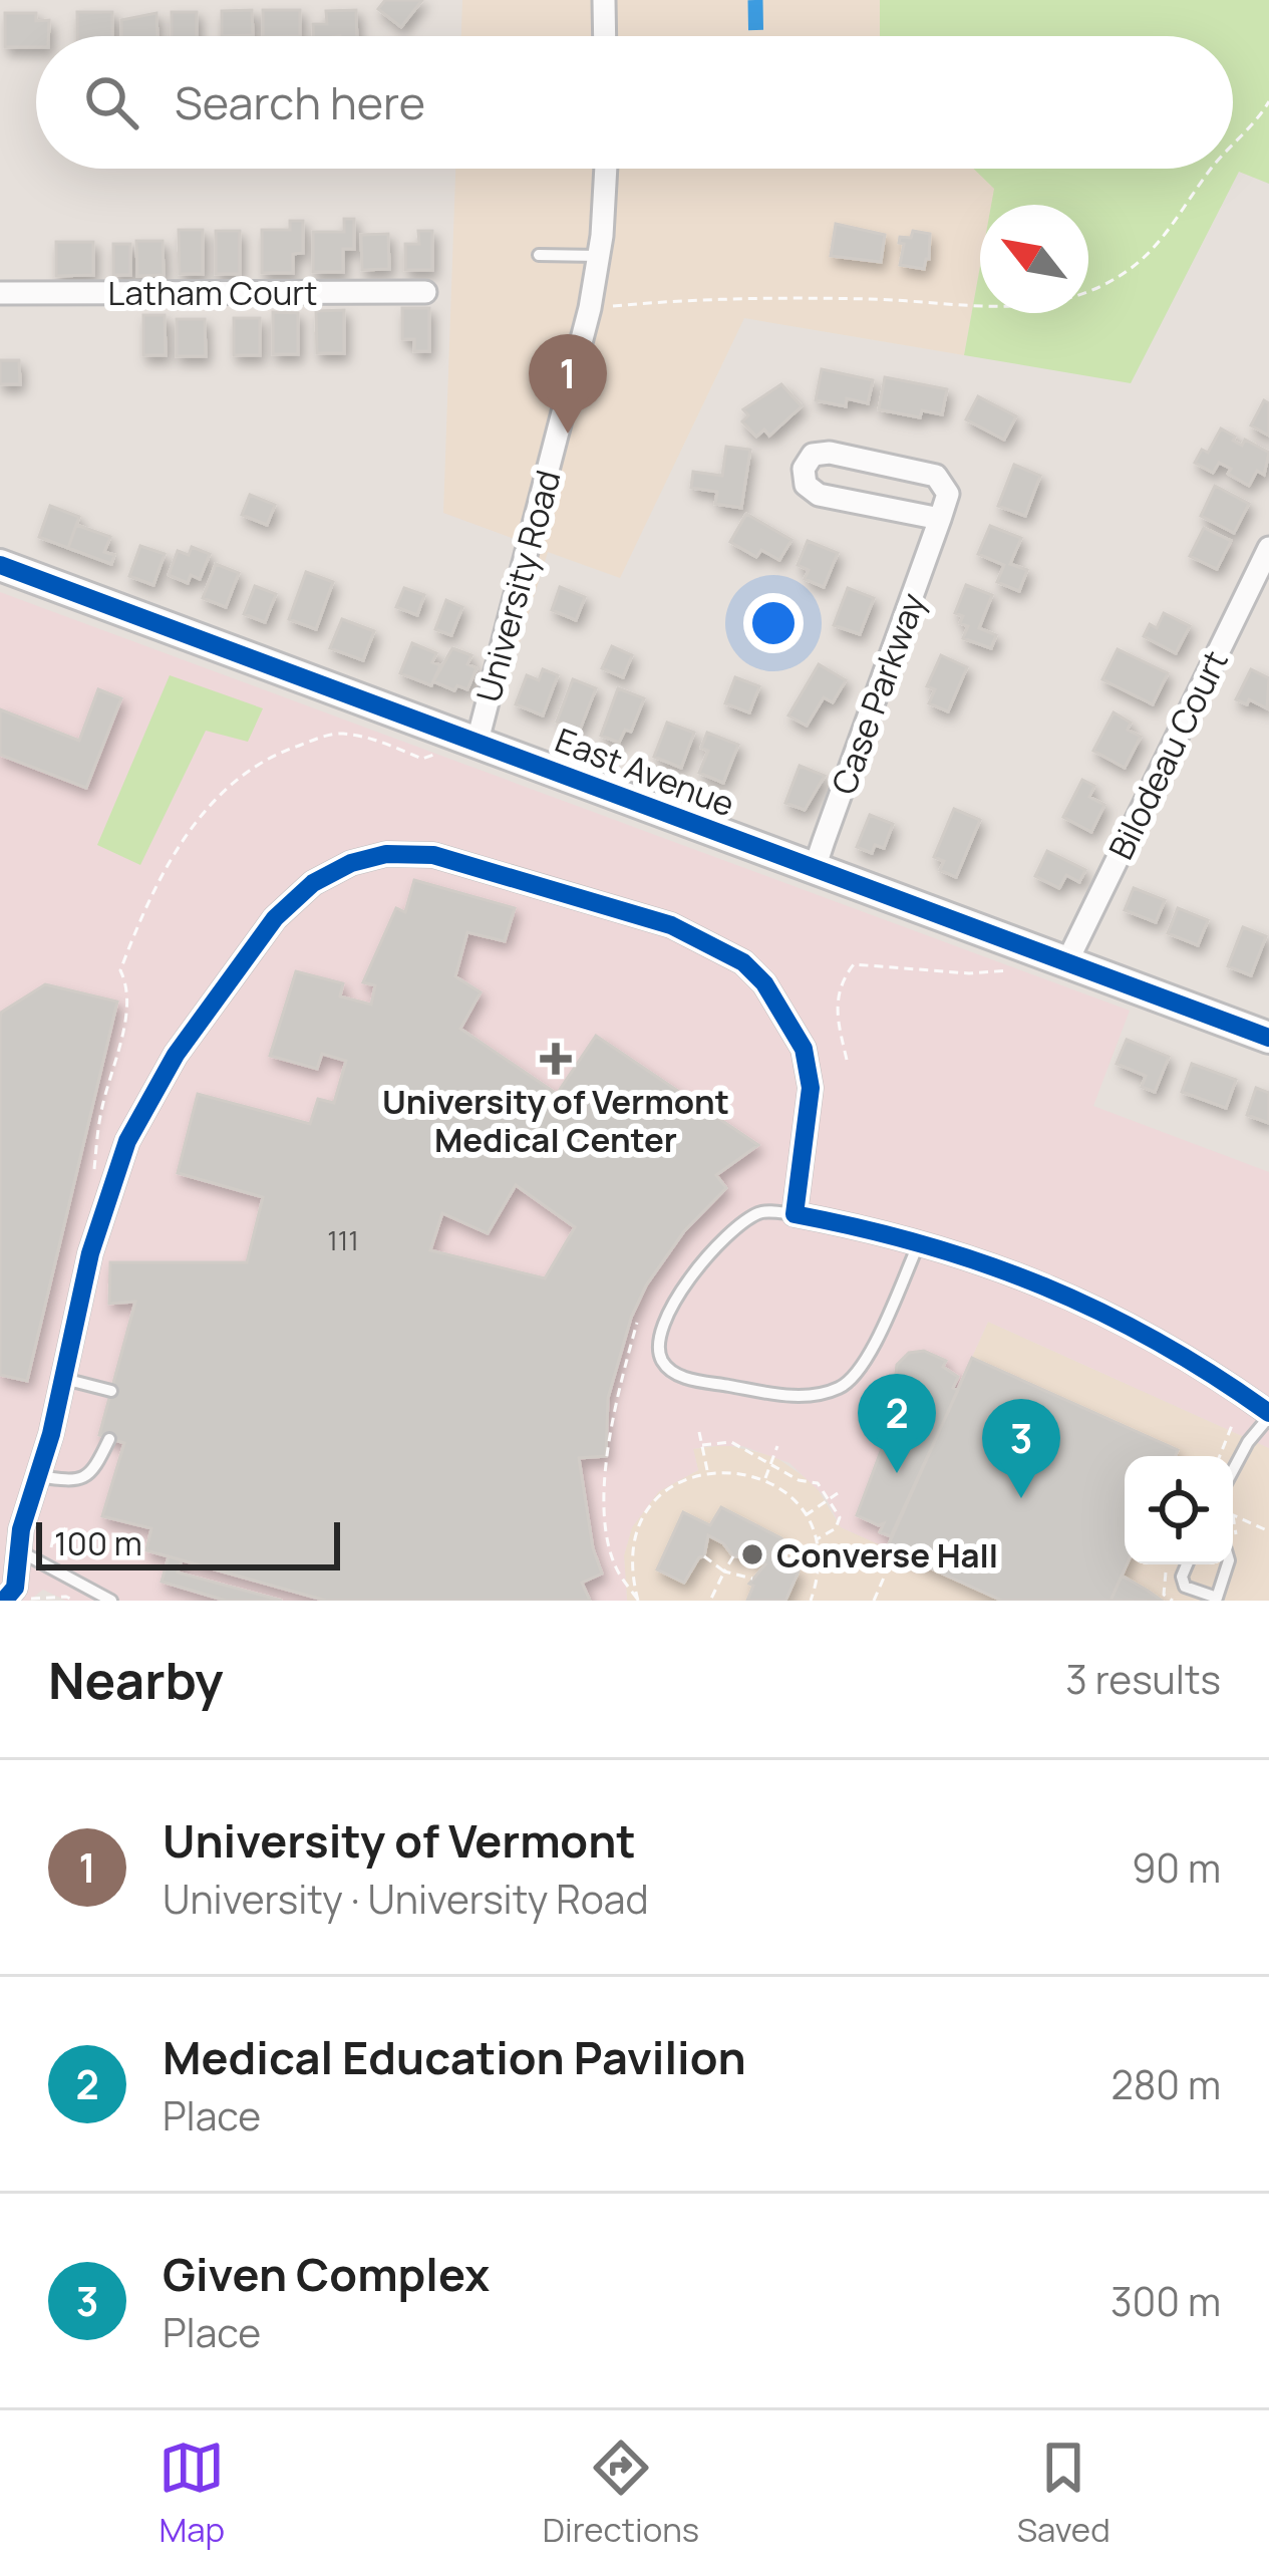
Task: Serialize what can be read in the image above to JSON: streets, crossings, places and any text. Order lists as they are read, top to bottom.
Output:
{
  "streets": {
    "main road": ["East Avenue"],
    "street": [
      "Latham Court",
      "University Road",
      "Case Parkway",
      "Bilodeau Court"
    ]
  },
  "crossings": [
    ["University Road", "East Avenue"],
    ["Case Parkway", "East Avenue"],
    ["Bilodeau Court", "East Avenue"]
  ],
  "places": {
    "health": ["University of Vermont Medical Center"],
    "other": ["Converse Hall"]
  },
  "house_numbers": ["111"],
  "scale_bar": "100 m",
  "north": "top left",
  "page": {
    "search": "Search here",
    "pins": ["1", "2", "3"],
    "scale": "100 m",
    "heading": ["Nearby", "3 results"],
    "list": [
      {
        "mark": "1",
        "name": "University of Vermont",
        "note": "University · University Road",
        "value": "90 m"
      },
      {
        "mark": "2",
        "name": "Medical Education Pavilion",
        "note": "Place",
        "value": "280 m"
      },
      {
        "mark": "3",
        "name": "Given Complex",
        "note": "Place",
        "value": "300 m"
      }
    ],
    "nav": ["Map", "Directions", "Saved"]
  }
}
